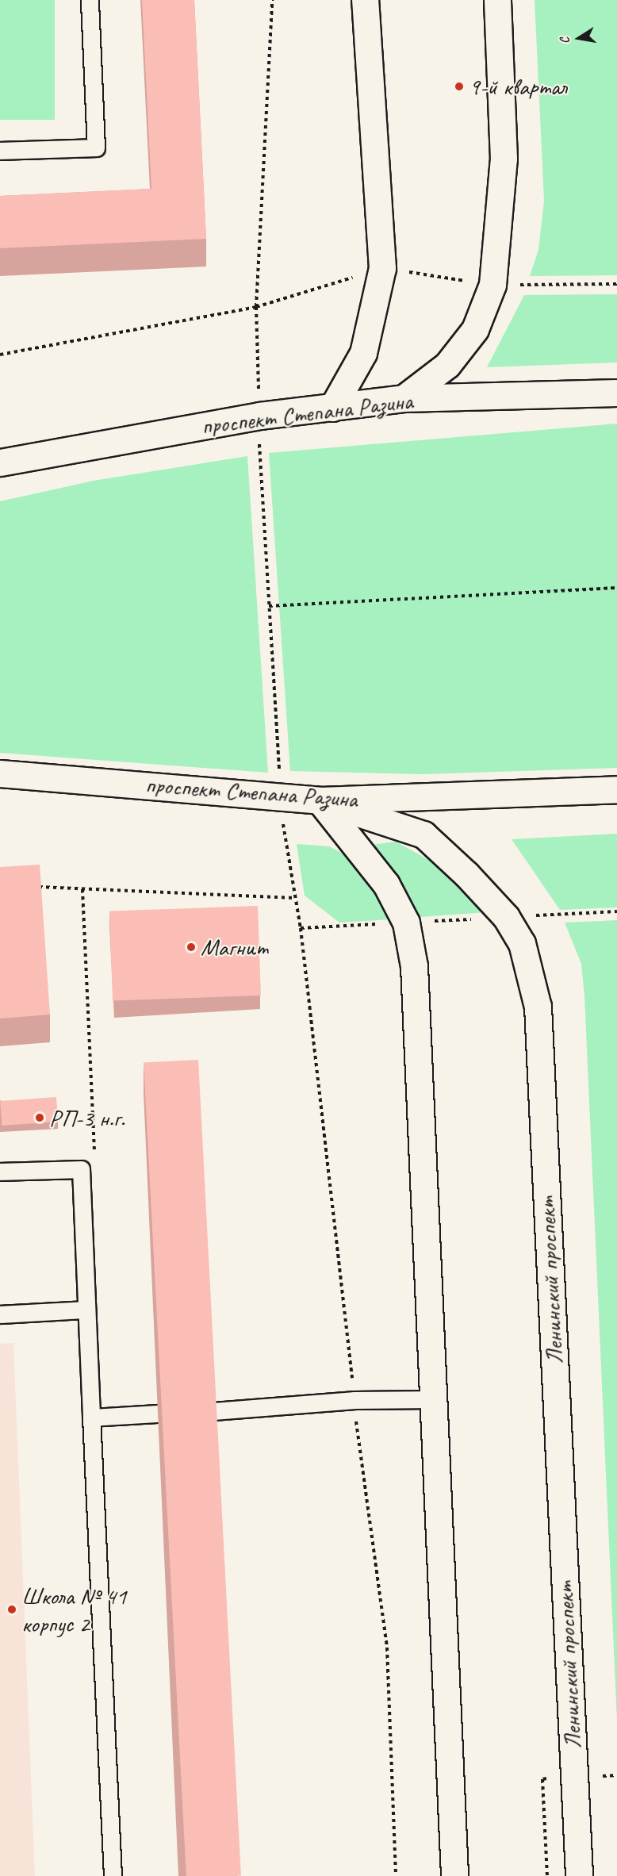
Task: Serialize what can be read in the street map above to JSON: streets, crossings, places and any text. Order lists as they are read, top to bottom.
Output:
{
  "streets": {
    "main road": ["проспект Степана Разина", "Ленинский проспект"]
  },
  "crossings": [
    ["проспект Степана Разина", "Ленинский проспект"]
  ],
  "places": [
    "9-й квартал",
    "Магнит",
    "РП-3 н.г.",
    "Школа № 41 корпус 2"
  ],
  "north": "left"
}
